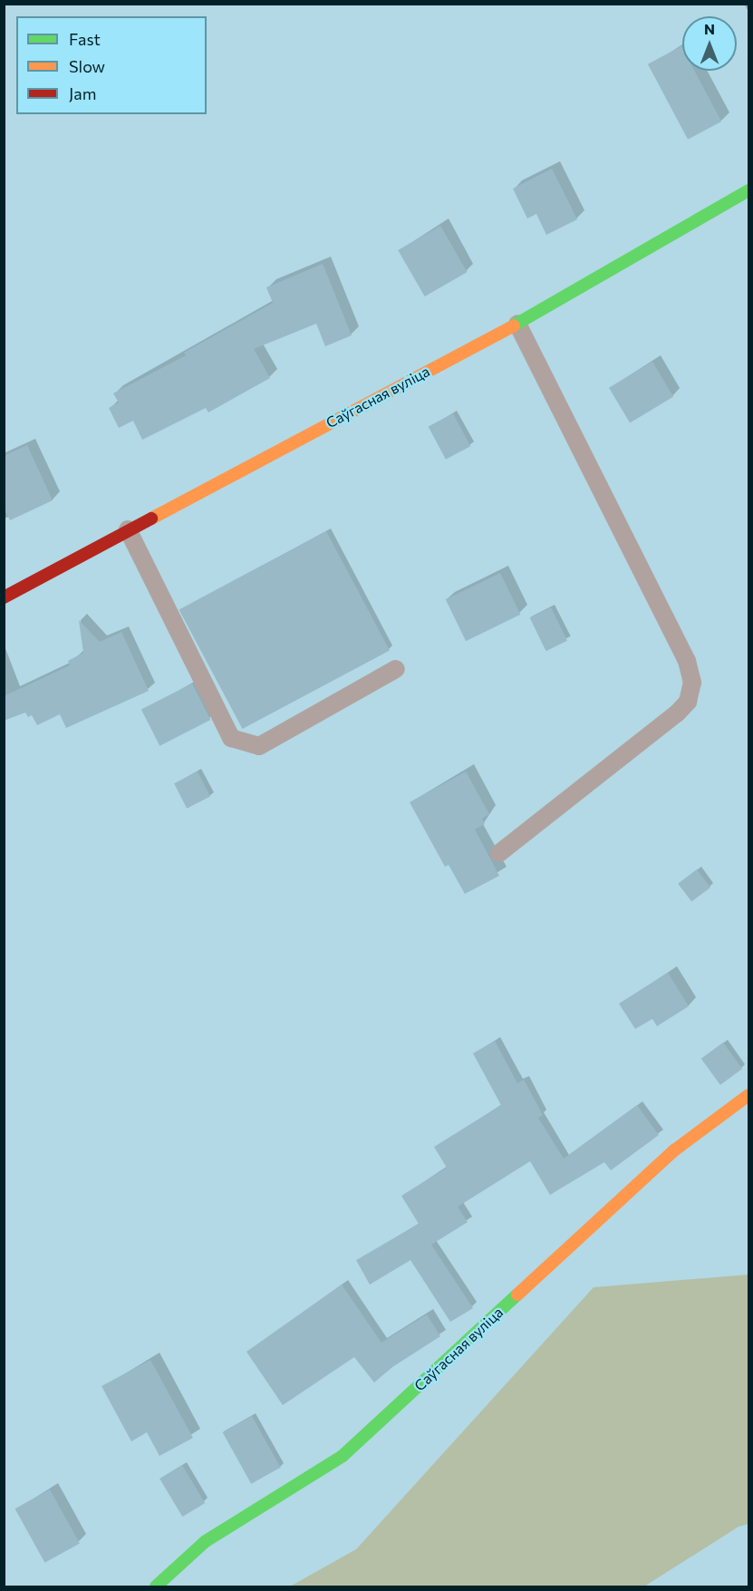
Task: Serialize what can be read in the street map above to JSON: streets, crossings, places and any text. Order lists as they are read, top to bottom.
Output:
{
  "streets": {
    "street": ["Саўгасная вуліца"]
  },
  "legend": ["Fast", "Slow", "Jam"],
  "north": "top"
}
